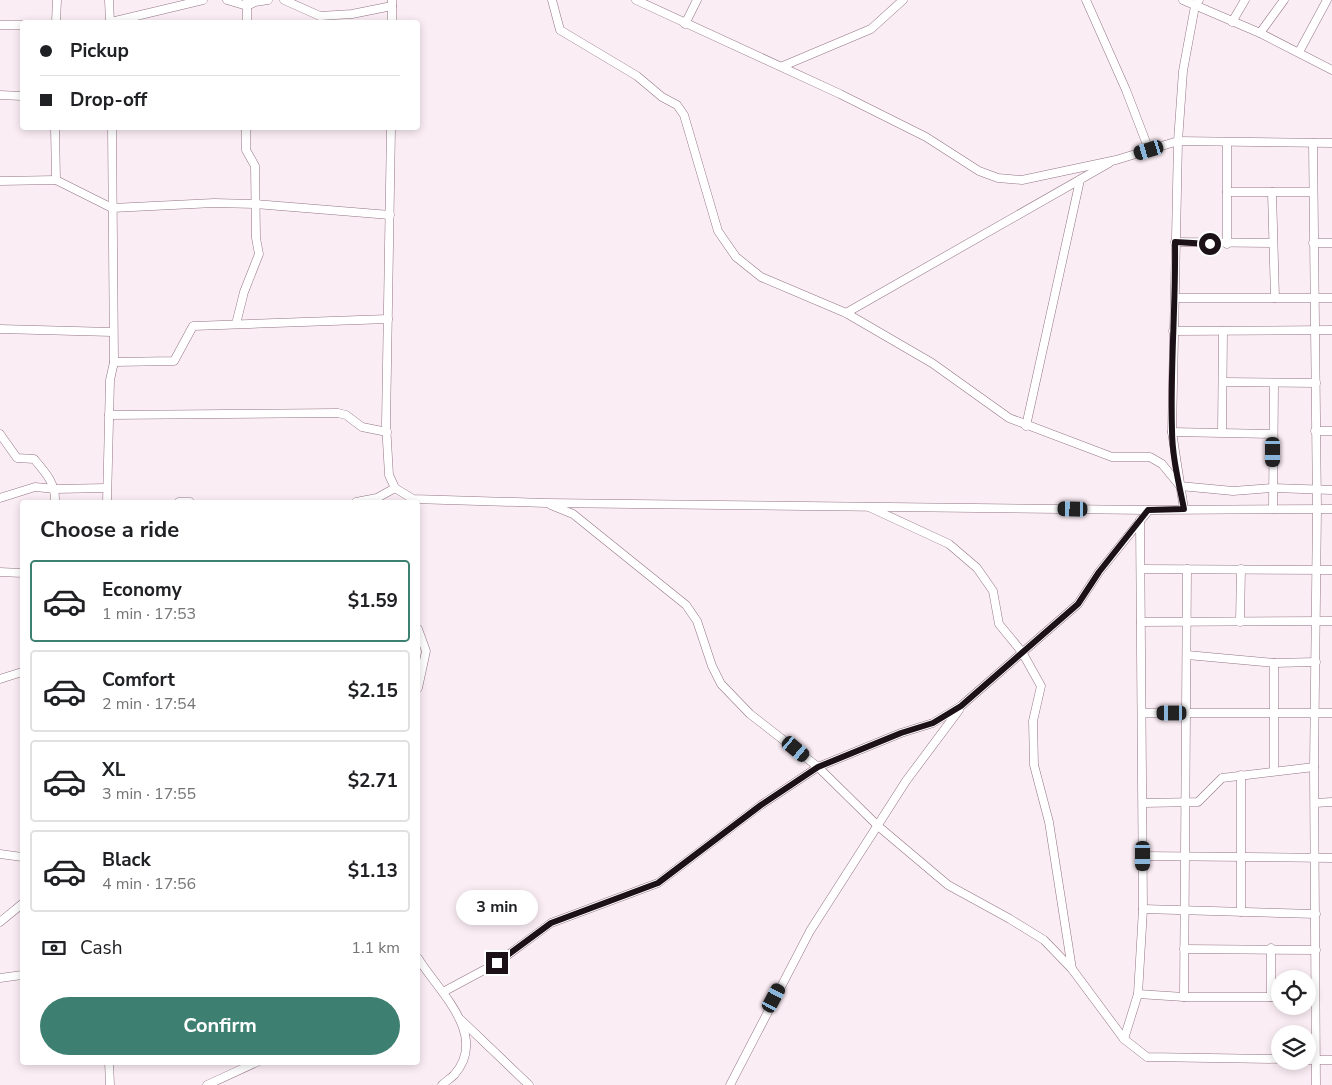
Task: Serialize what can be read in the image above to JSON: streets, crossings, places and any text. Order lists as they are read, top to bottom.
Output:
{
  "page": {
    "banner": ["Pickup", "Drop-off"],
    "heading": "Choose a ride",
    "list": [
      {
        "name": "Economy",
        "note": "1 min · 17:53",
        "value": "$1.59"
      },
      {
        "name": "Comfort",
        "note": "2 min · 17:54",
        "value": "$2.15"
      },
      {
        "name": "XL",
        "note": "3 min · 17:55",
        "value": "$2.71"
      },
      {
        "name": "Black",
        "note": "4 min · 17:56",
        "value": "$1.13"
      }
    ],
    "bubble": "3 min",
    "pay": ["Cash", "1.1 km"],
    "buttons": "Confirm"
  }
}
